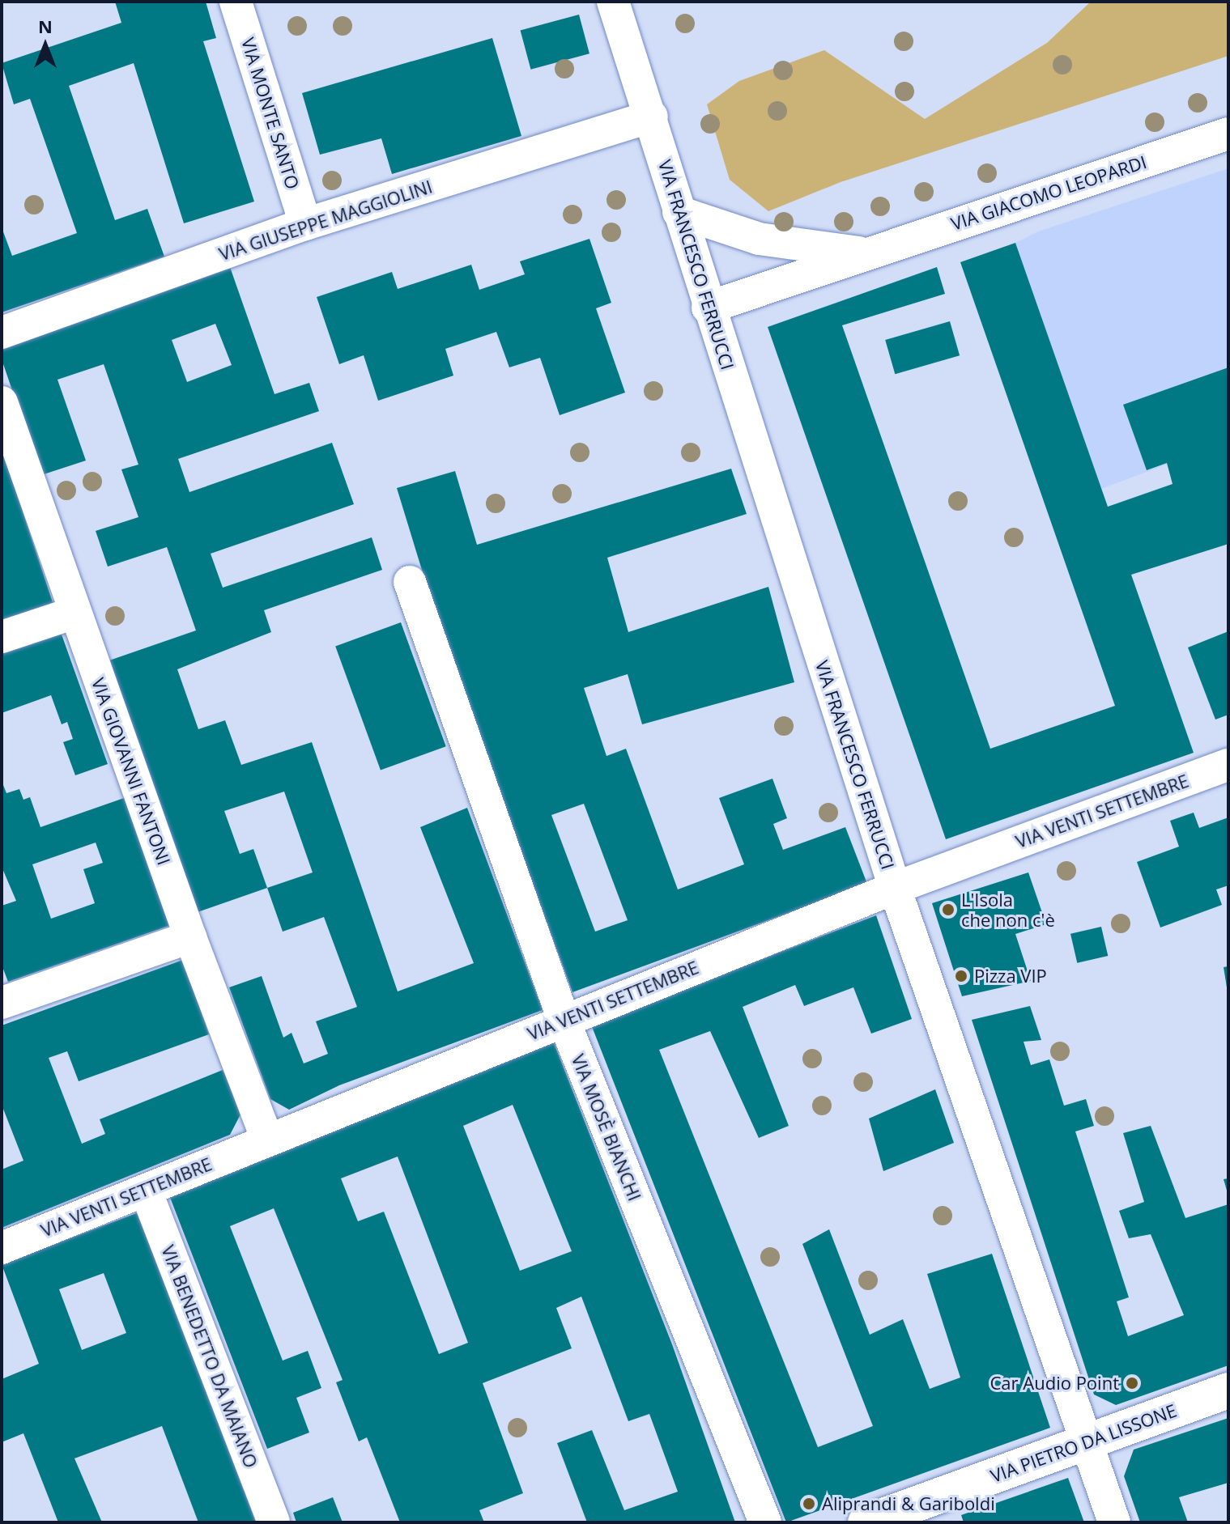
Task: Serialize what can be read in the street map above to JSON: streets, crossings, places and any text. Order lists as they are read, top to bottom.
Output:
{
  "streets": {
    "street": [
      "VIA MONTE SANTO",
      "VIA GIACOMO LEOPARDI",
      "VIA GIUSEPPE MAGGIOLINI",
      "VIA FRANCESCO FERRUCCI",
      "VIA GIOVANNI FANTONI",
      "VIA VENTI SETTEMBRE",
      "VIA MOSÈ BIANCHI",
      "VIA BENEDETTO DA MAIANO",
      "VIA PIETRO DA LISSONE"
    ]
  },
  "crossings": [
    ["VIA MONTE SANTO", "VIA GIUSEPPE MAGGIOLINI"],
    ["VIA GIACOMO LEOPARDI", "VIA FRANCESCO FERRUCCI"],
    ["VIA GIUSEPPE MAGGIOLINI", "VIA FRANCESCO FERRUCCI"],
    ["VIA FRANCESCO FERRUCCI", "VIA VENTI SETTEMBRE"],
    ["VIA FRANCESCO FERRUCCI", "VIA PIETRO DA LISSONE"],
    ["VIA GIOVANNI FANTONI", "VIA VENTI SETTEMBRE"],
    ["VIA VENTI SETTEMBRE", "VIA MOSÈ BIANCHI"],
    ["VIA VENTI SETTEMBRE", "VIA BENEDETTO DA MAIANO"]
  ],
  "places": [
    "L'Isola che non c'è",
    "Pizza VIP",
    "Car Audio Point",
    "Aliprandi & Gariboldi"
  ],
  "north": "top"
}
